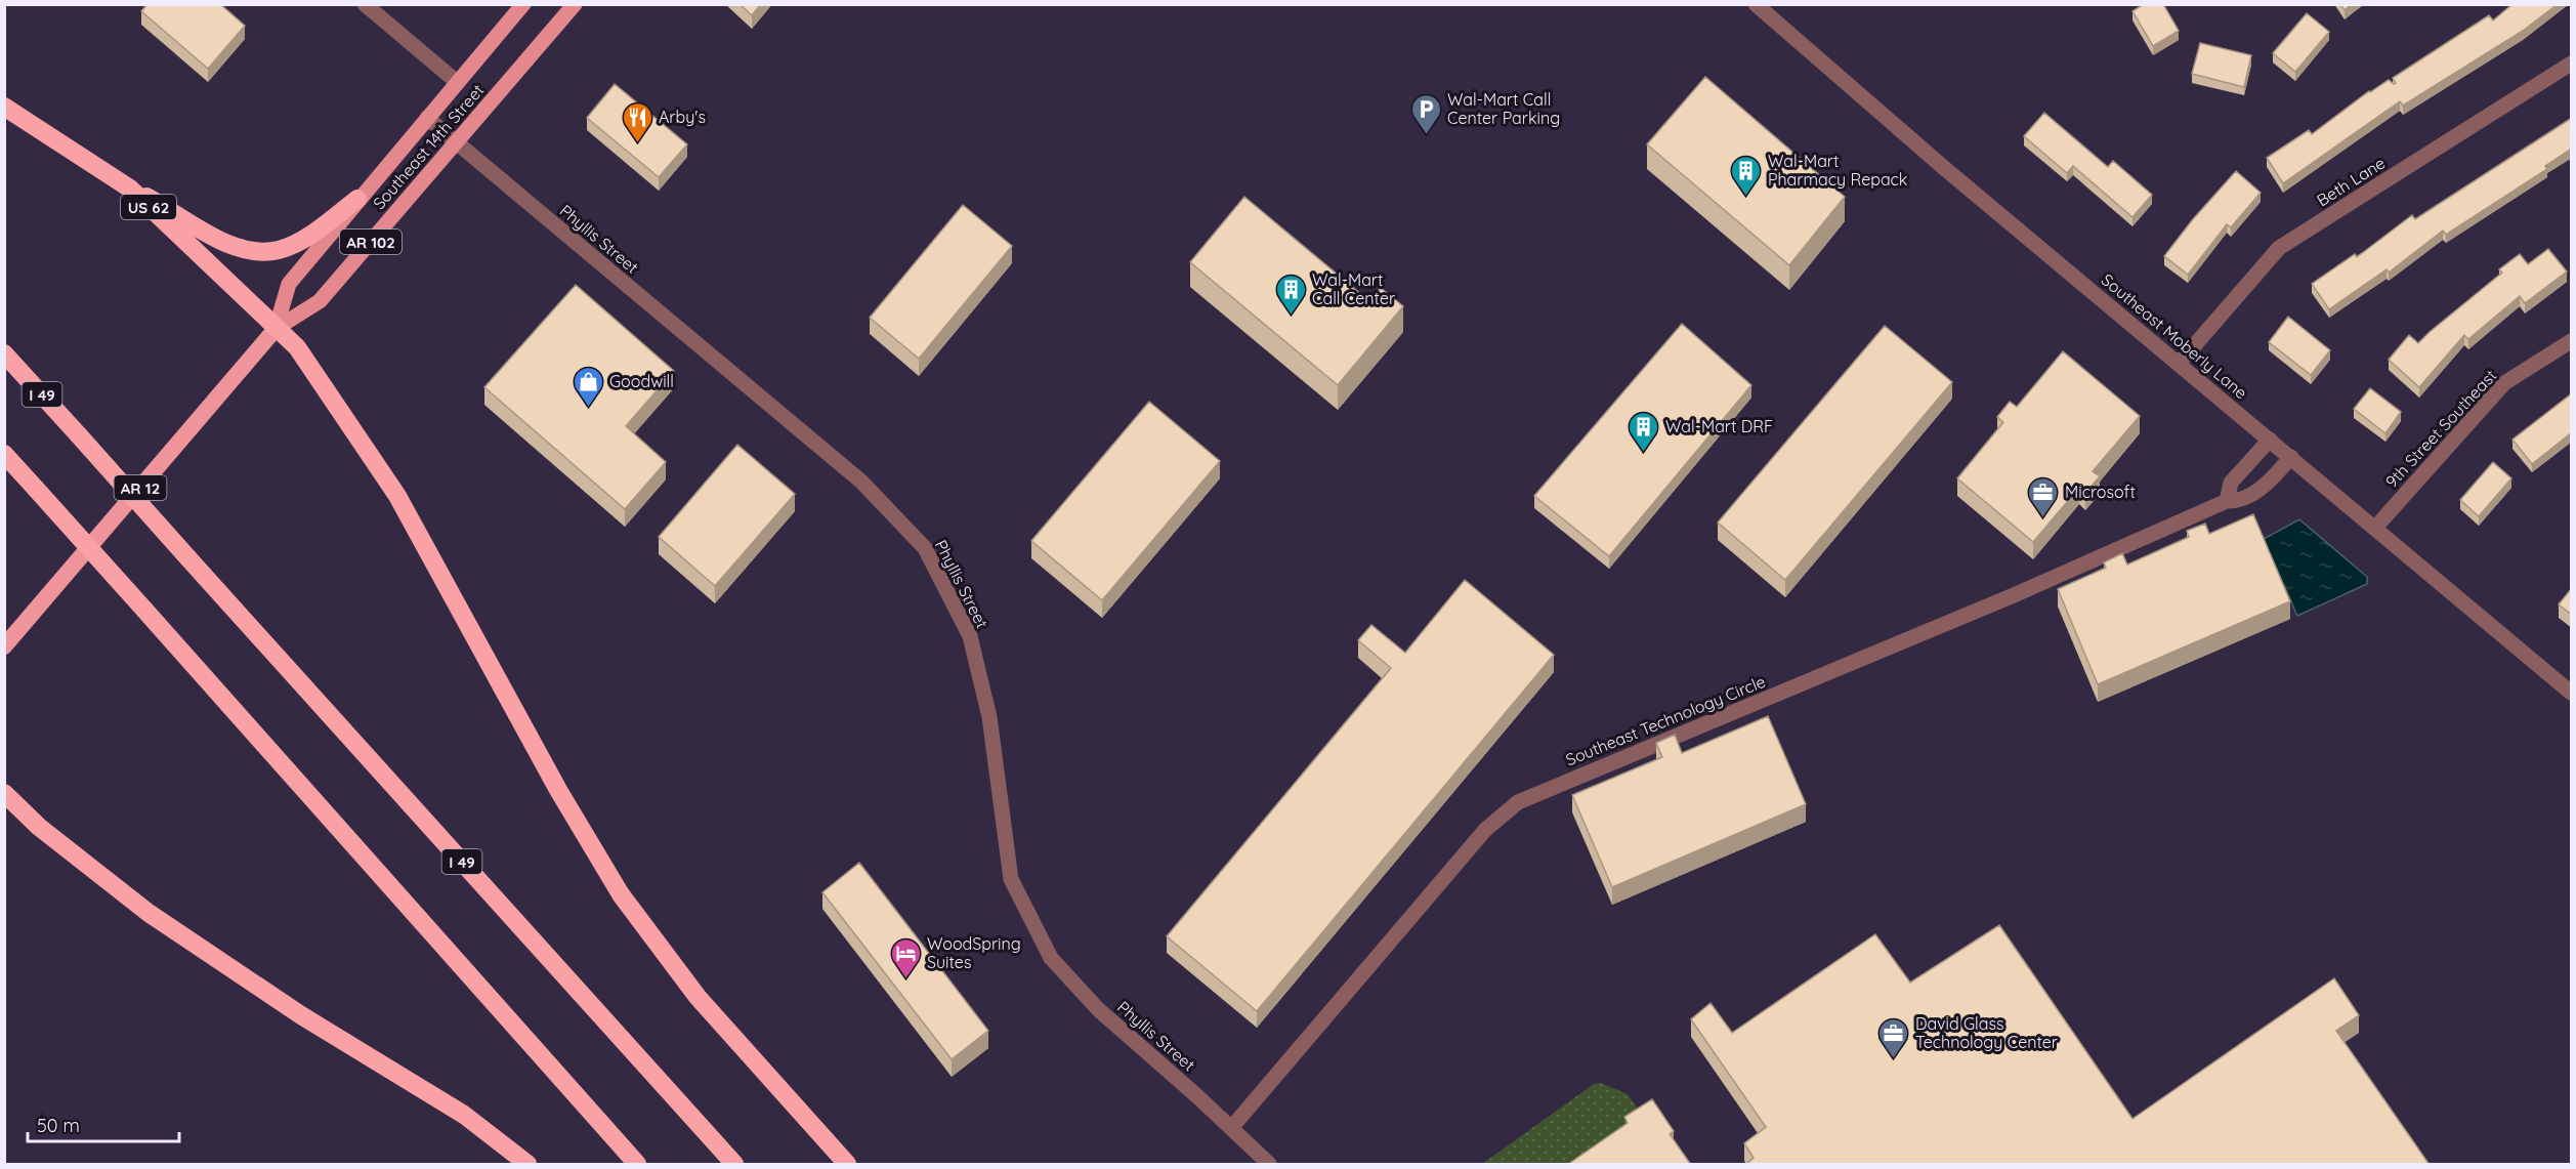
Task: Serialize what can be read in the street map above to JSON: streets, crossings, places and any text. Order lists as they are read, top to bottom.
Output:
{
  "streets": {
    "highway": [
      "Southeast 14th Street",
      "US 62",
      "I 49",
      "AR 12"
    ],
    "main road": ["AR 102"],
    "street": [
      "Beth Lane",
      "Phyllis Street",
      "Southeast Moberly Lane",
      "9th Street Southeast",
      "Southeast Technology Circle"
    ]
  },
  "crossings": [
    ["Southeast 14th Street", "US 62"],
    ["Southeast 14th Street", "Phyllis Street"],
    ["Beth Lane", "Southeast Moberly Lane"],
    ["Phyllis Street", "Southeast Technology Circle"],
    ["Southeast Moberly Lane", "9th Street Southeast"],
    ["Southeast Moberly Lane", "Southeast Technology Circle"]
  ],
  "places": {
    "parking": ["Wal-Mart Call Center Parking"],
    "restaurant": ["Arby's"],
    "building": ["Wal-Mart Pharmacy Repack", "Wal-Mart Call Center", "Wal-Mart DRF"],
    "shop": ["Goodwill"],
    "office": ["Microsoft", "David Glass Technology Center"],
    "hotel": ["WoodSpring Suites"]
  },
  "scale_bar": "50 m"
}
